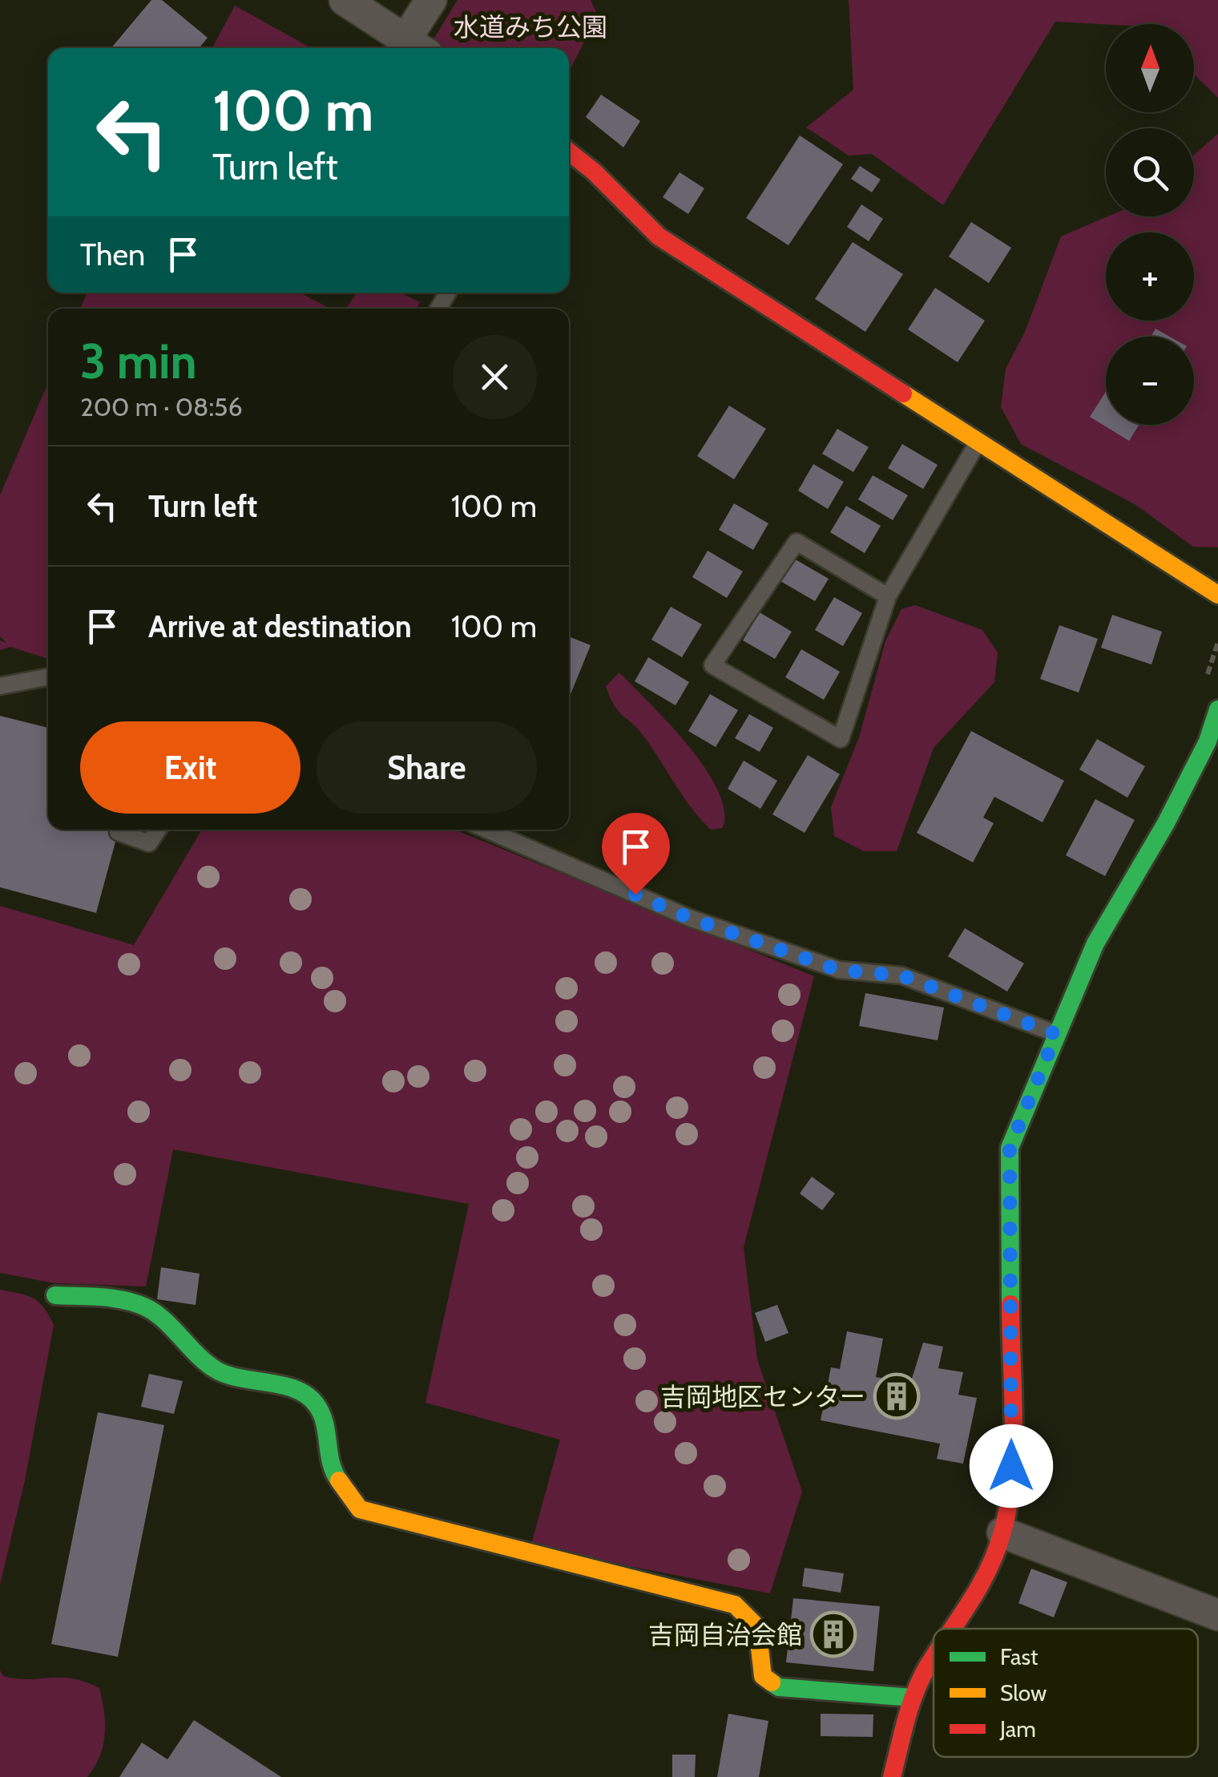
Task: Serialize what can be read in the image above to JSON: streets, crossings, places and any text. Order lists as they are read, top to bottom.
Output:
{
  "parks": ["水道みち公園"],
  "places": {
    "building": ["吉岡地区センター", "吉岡自治会館"]
  },
  "legend": ["Fast", "Slow", "Jam"],
  "north": "top",
  "page": {
    "map_buttons": ["+", "−"],
    "turn": ["100 m", "Turn left"],
    "then": "Then",
    "heading": ["3 min", "200 m · 08:56"],
    "list": [
      {
        "name": "Turn left",
        "value": "100 m"
      },
      {
        "name": "Arrive at destination",
        "value": "100 m"
      }
    ],
    "buttons": ["Exit", "Share"]
  }
}
